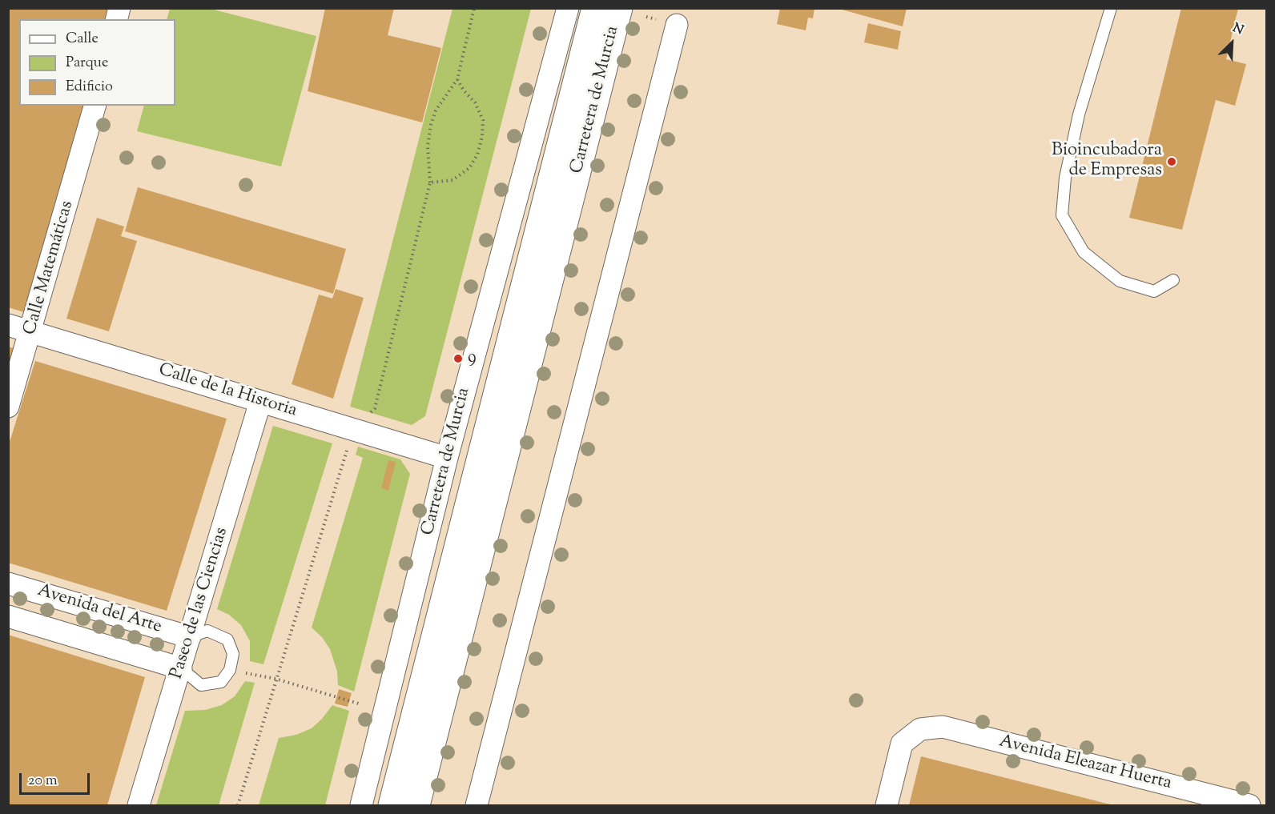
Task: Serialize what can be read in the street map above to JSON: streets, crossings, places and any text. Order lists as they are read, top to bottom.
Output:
{
  "streets": {
    "main road": ["Carretera de Murcia"],
    "street": [
      "Calle Matemáticas",
      "Calle de la Historia",
      "Paseo de las Ciencias",
      "Avenida del Arte",
      "Avenida Eleazar Huerta"
    ]
  },
  "crossings": [
    ["Carretera de Murcia", "Calle de la Historia"],
    ["Calle Matemáticas", "Calle de la Historia"],
    ["Calle de la Historia", "Paseo de las Ciencias"],
    ["Paseo de las Ciencias", "Avenida del Arte"]
  ],
  "places": ["Bioincubadora de Empresas", "9"],
  "legend": ["Calle", "Parque", "Edificio"],
  "scale_bar": "20 m",
  "north": "top right"
}
